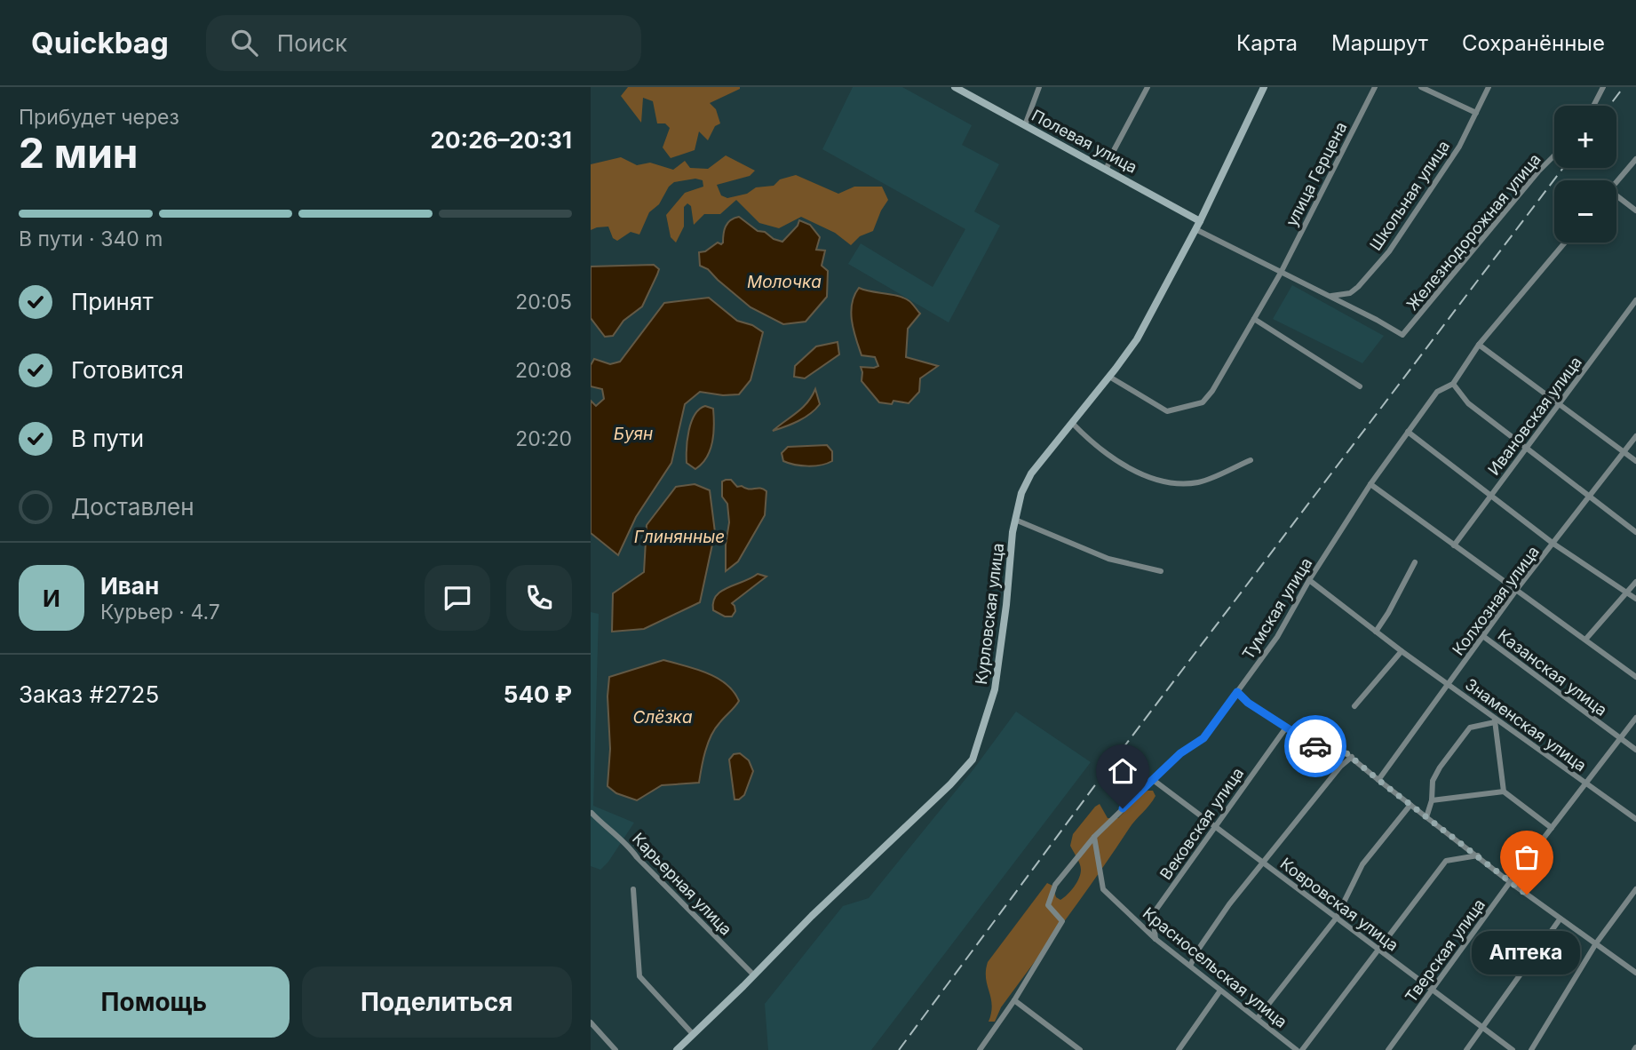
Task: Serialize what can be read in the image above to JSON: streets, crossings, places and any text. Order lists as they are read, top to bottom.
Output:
{
  "streets": {
    "main road": ["Полевая улица", "Курловская улица"],
    "street": [
      "улица Герцена",
      "Школьная улица",
      "Железнодорожная улица",
      "Ивановская улица",
      "Колхозная улица",
      "Тумская улица",
      "Казанская улица",
      "Знаменская улица",
      "Вековская улица",
      "Карьерная улица",
      "Ковровская улица",
      "Тверская улица",
      "Красносельская улица"
    ]
  },
  "crossings": [
    ["Полевая улица", "Курловская улица"],
    ["улица Герцена", "Курловская улица"],
    ["Школьная улица", "Железнодорожная улица"],
    ["Колхозная улица", "Казанская улица"],
    ["Колхозная улица", "Знаменская улица"],
    ["Тумская улица", "Знаменская улица"],
    ["Тумская улица", "Ковровская улица"],
    ["Тумская улица", "Красносельская улица"],
    ["Курловская улица", "Карьерная улица"],
    ["Казанская улица", "Тверская улица"],
    ["Знаменская улица", "Тверская улица"],
    ["Вековская улица", "Ковровская улица"],
    ["Вековская улица", "Красносельская улица"],
    ["Ковровская улица", "Тверская улица"]
  ],
  "water": [
    "Молочка",
    "Буян",
    "Глинянные",
    "Слёзка"
  ],
  "places": ["Аптека"],
  "page": {
    "header": "Quickbag",
    "search": "Поиск",
    "nav": ["Карта", "Маршрут", "Сохранённые"],
    "heading": ["2 мин", "Прибудет через", "20:26–20:31"],
    "panel": [
      "Иван",
      "Курьер · 4.7",
      "Заказ #2725",
      "540 ₽"
    ],
    "map_buttons": ["+", "−"],
    "bar": "В пути · 340 m",
    "list": [
      ["Принят", "20:05"],
      ["Готовится", "20:08"],
      ["В пути", "20:20"],
      "Доставлен"
    ],
    "round": "И",
    "bubble": "Аптека",
    "buttons": ["Помощь", "Поделиться"]
  }
}
